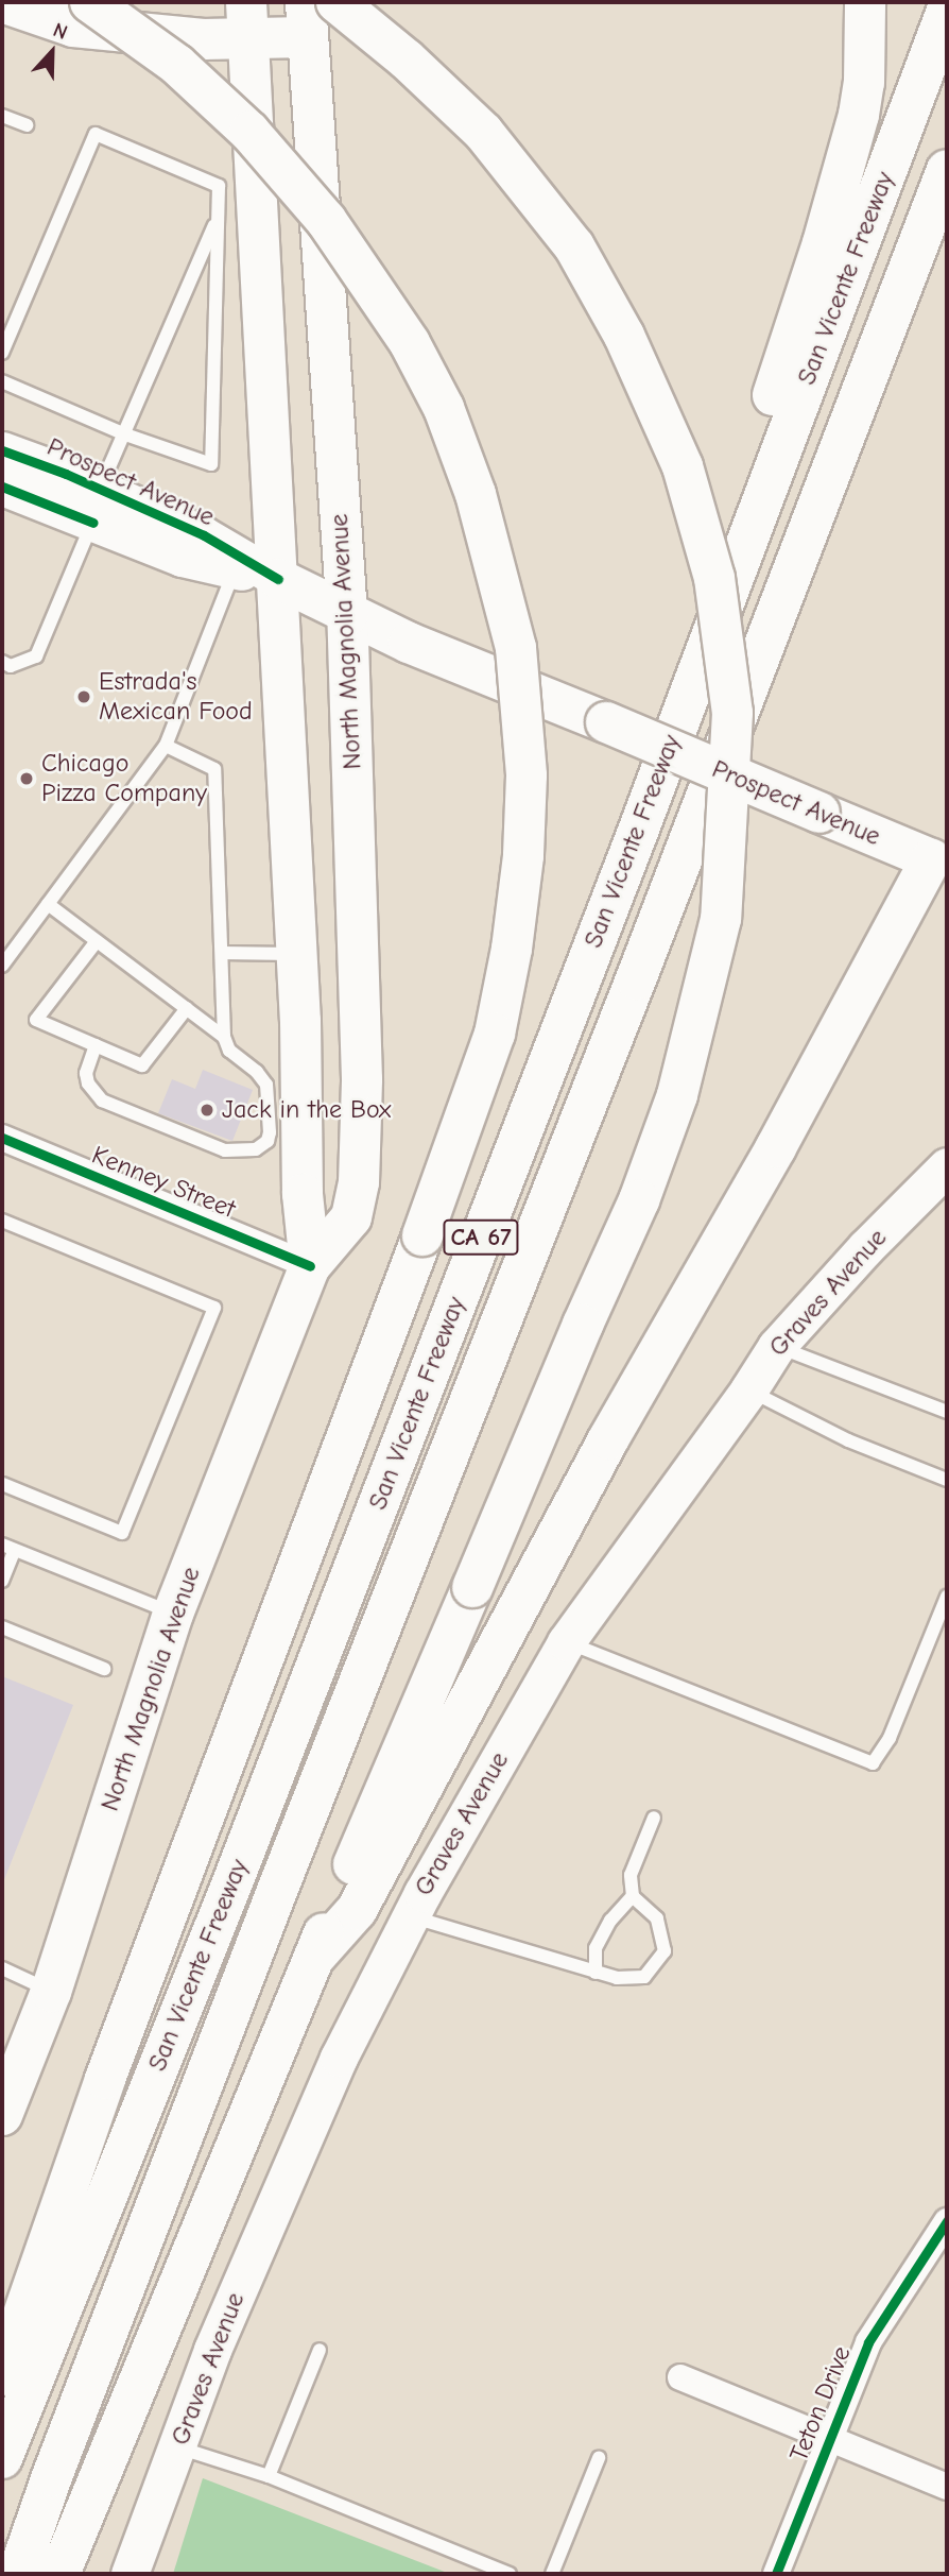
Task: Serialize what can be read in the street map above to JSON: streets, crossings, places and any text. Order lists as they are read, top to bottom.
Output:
{
  "streets": {
    "main road": [
      "San Vicente Freeway",
      "Prospect Avenue",
      "North Magnolia Avenue",
      "CA 67",
      "Graves Avenue"
    ],
    "street": ["Kenney Street", "Teton Drive"]
  },
  "crossings": [
    ["Prospect Avenue", "North Magnolia Avenue"],
    ["North Magnolia Avenue", "Kenney Street"]
  ],
  "places": ["Estrada's Mexican Food", "Chicago Pizza Company", "Jack in the Box"],
  "north": "top"
}
